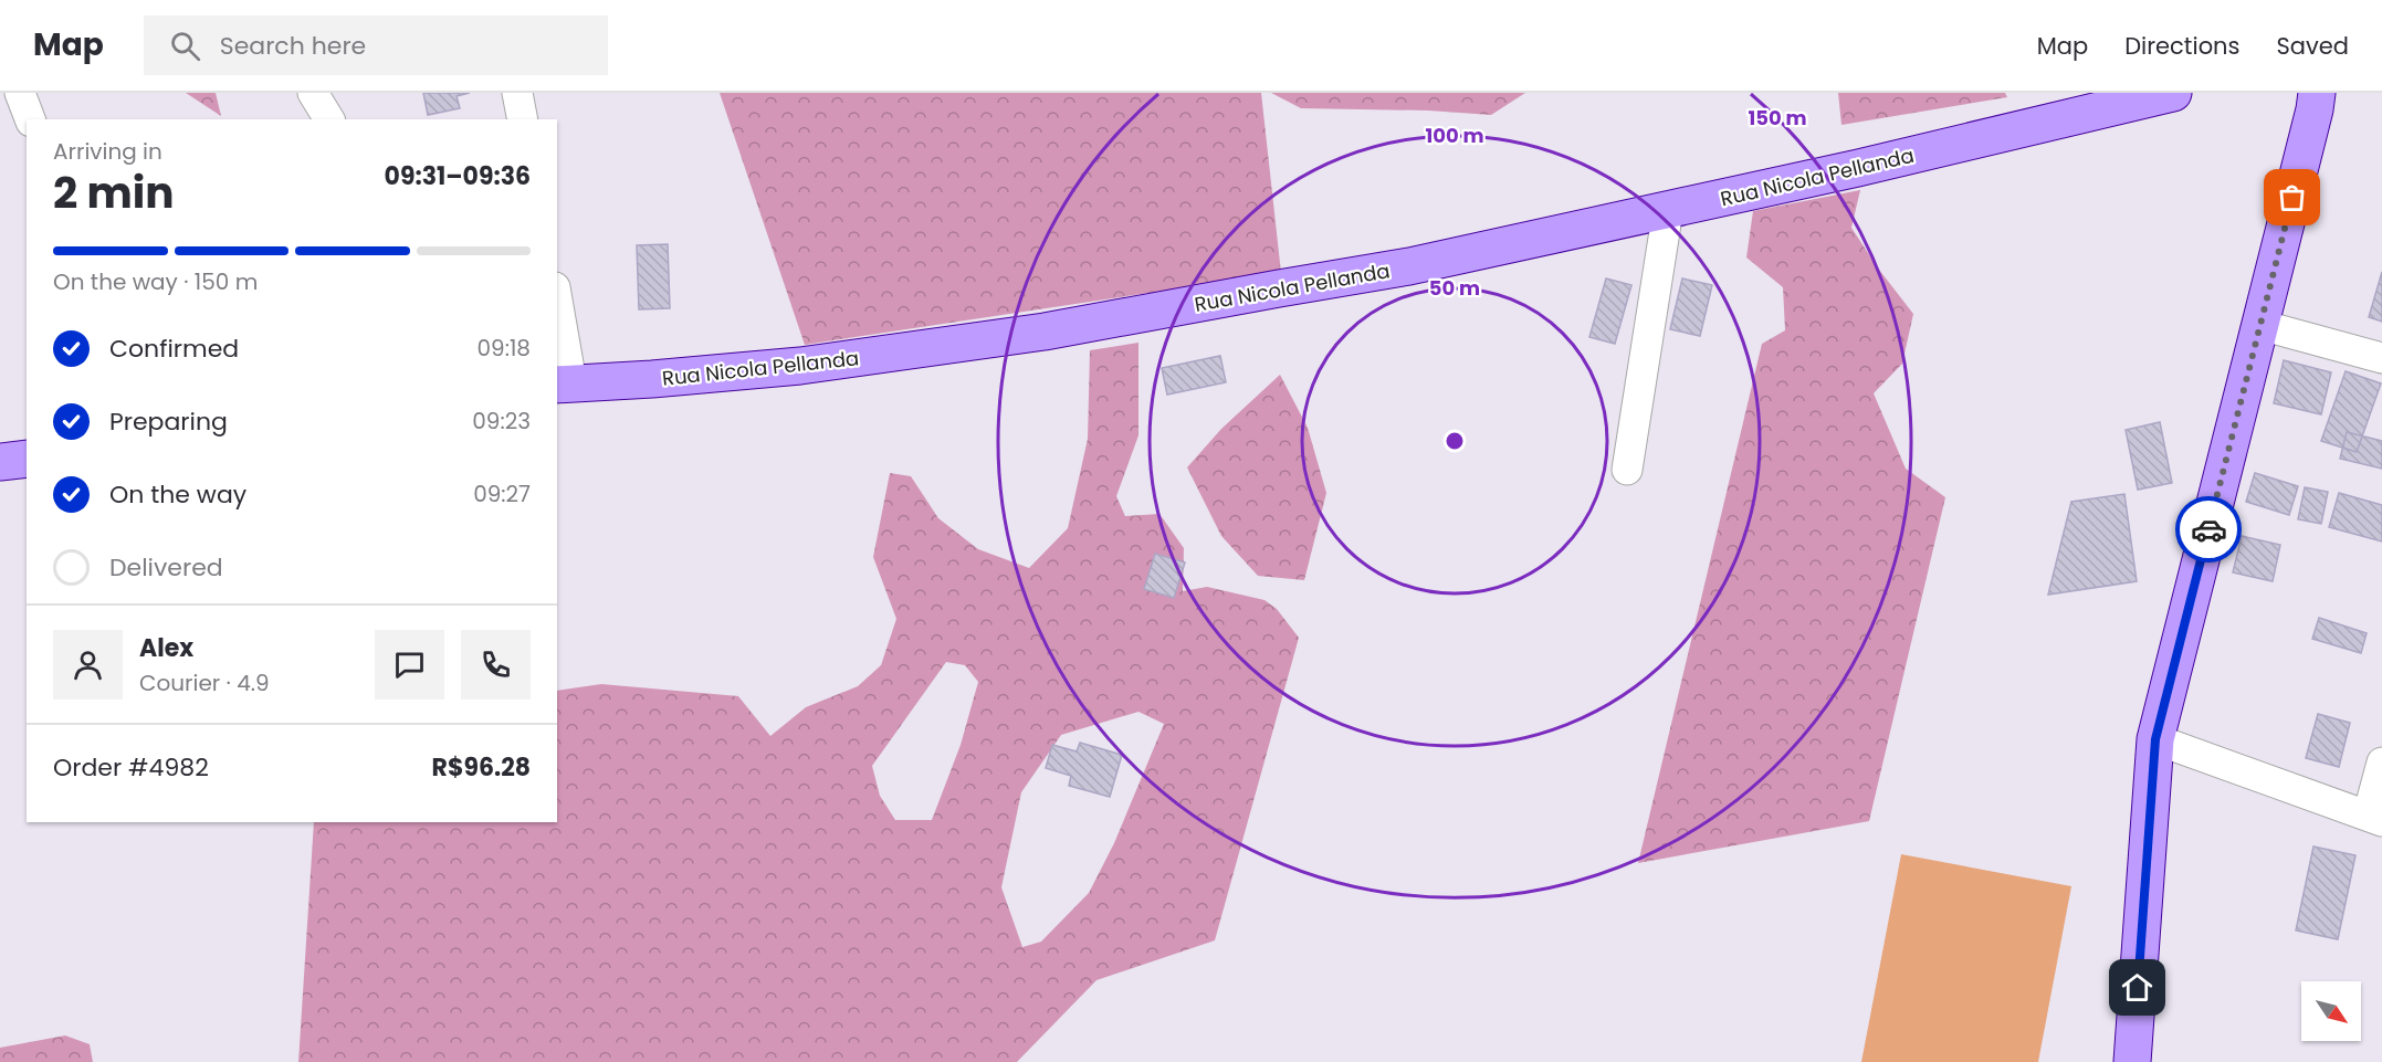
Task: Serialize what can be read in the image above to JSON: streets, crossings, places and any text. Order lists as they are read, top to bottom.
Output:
{
  "streets": {
    "main road": ["Rua Nicola Pellanda"]
  },
  "north": "bottom right",
  "page": {
    "header": "Map",
    "search": "Search here",
    "nav": ["Map", "Directions", "Saved"],
    "heading": ["2 min", "Arriving in", "09:31–09:36"],
    "panel": [
      "Alex",
      "Courier · 4.9",
      "Order #4982",
      "R$96.28"
    ],
    "bar": "On the way · 150 m",
    "list": [
      ["Confirmed", "09:18"],
      ["Preparing", "09:23"],
      ["On the way", "09:27"],
      "Delivered"
    ]
  },
  "rings": ["150 m", "100 m", "50 m"]
}
